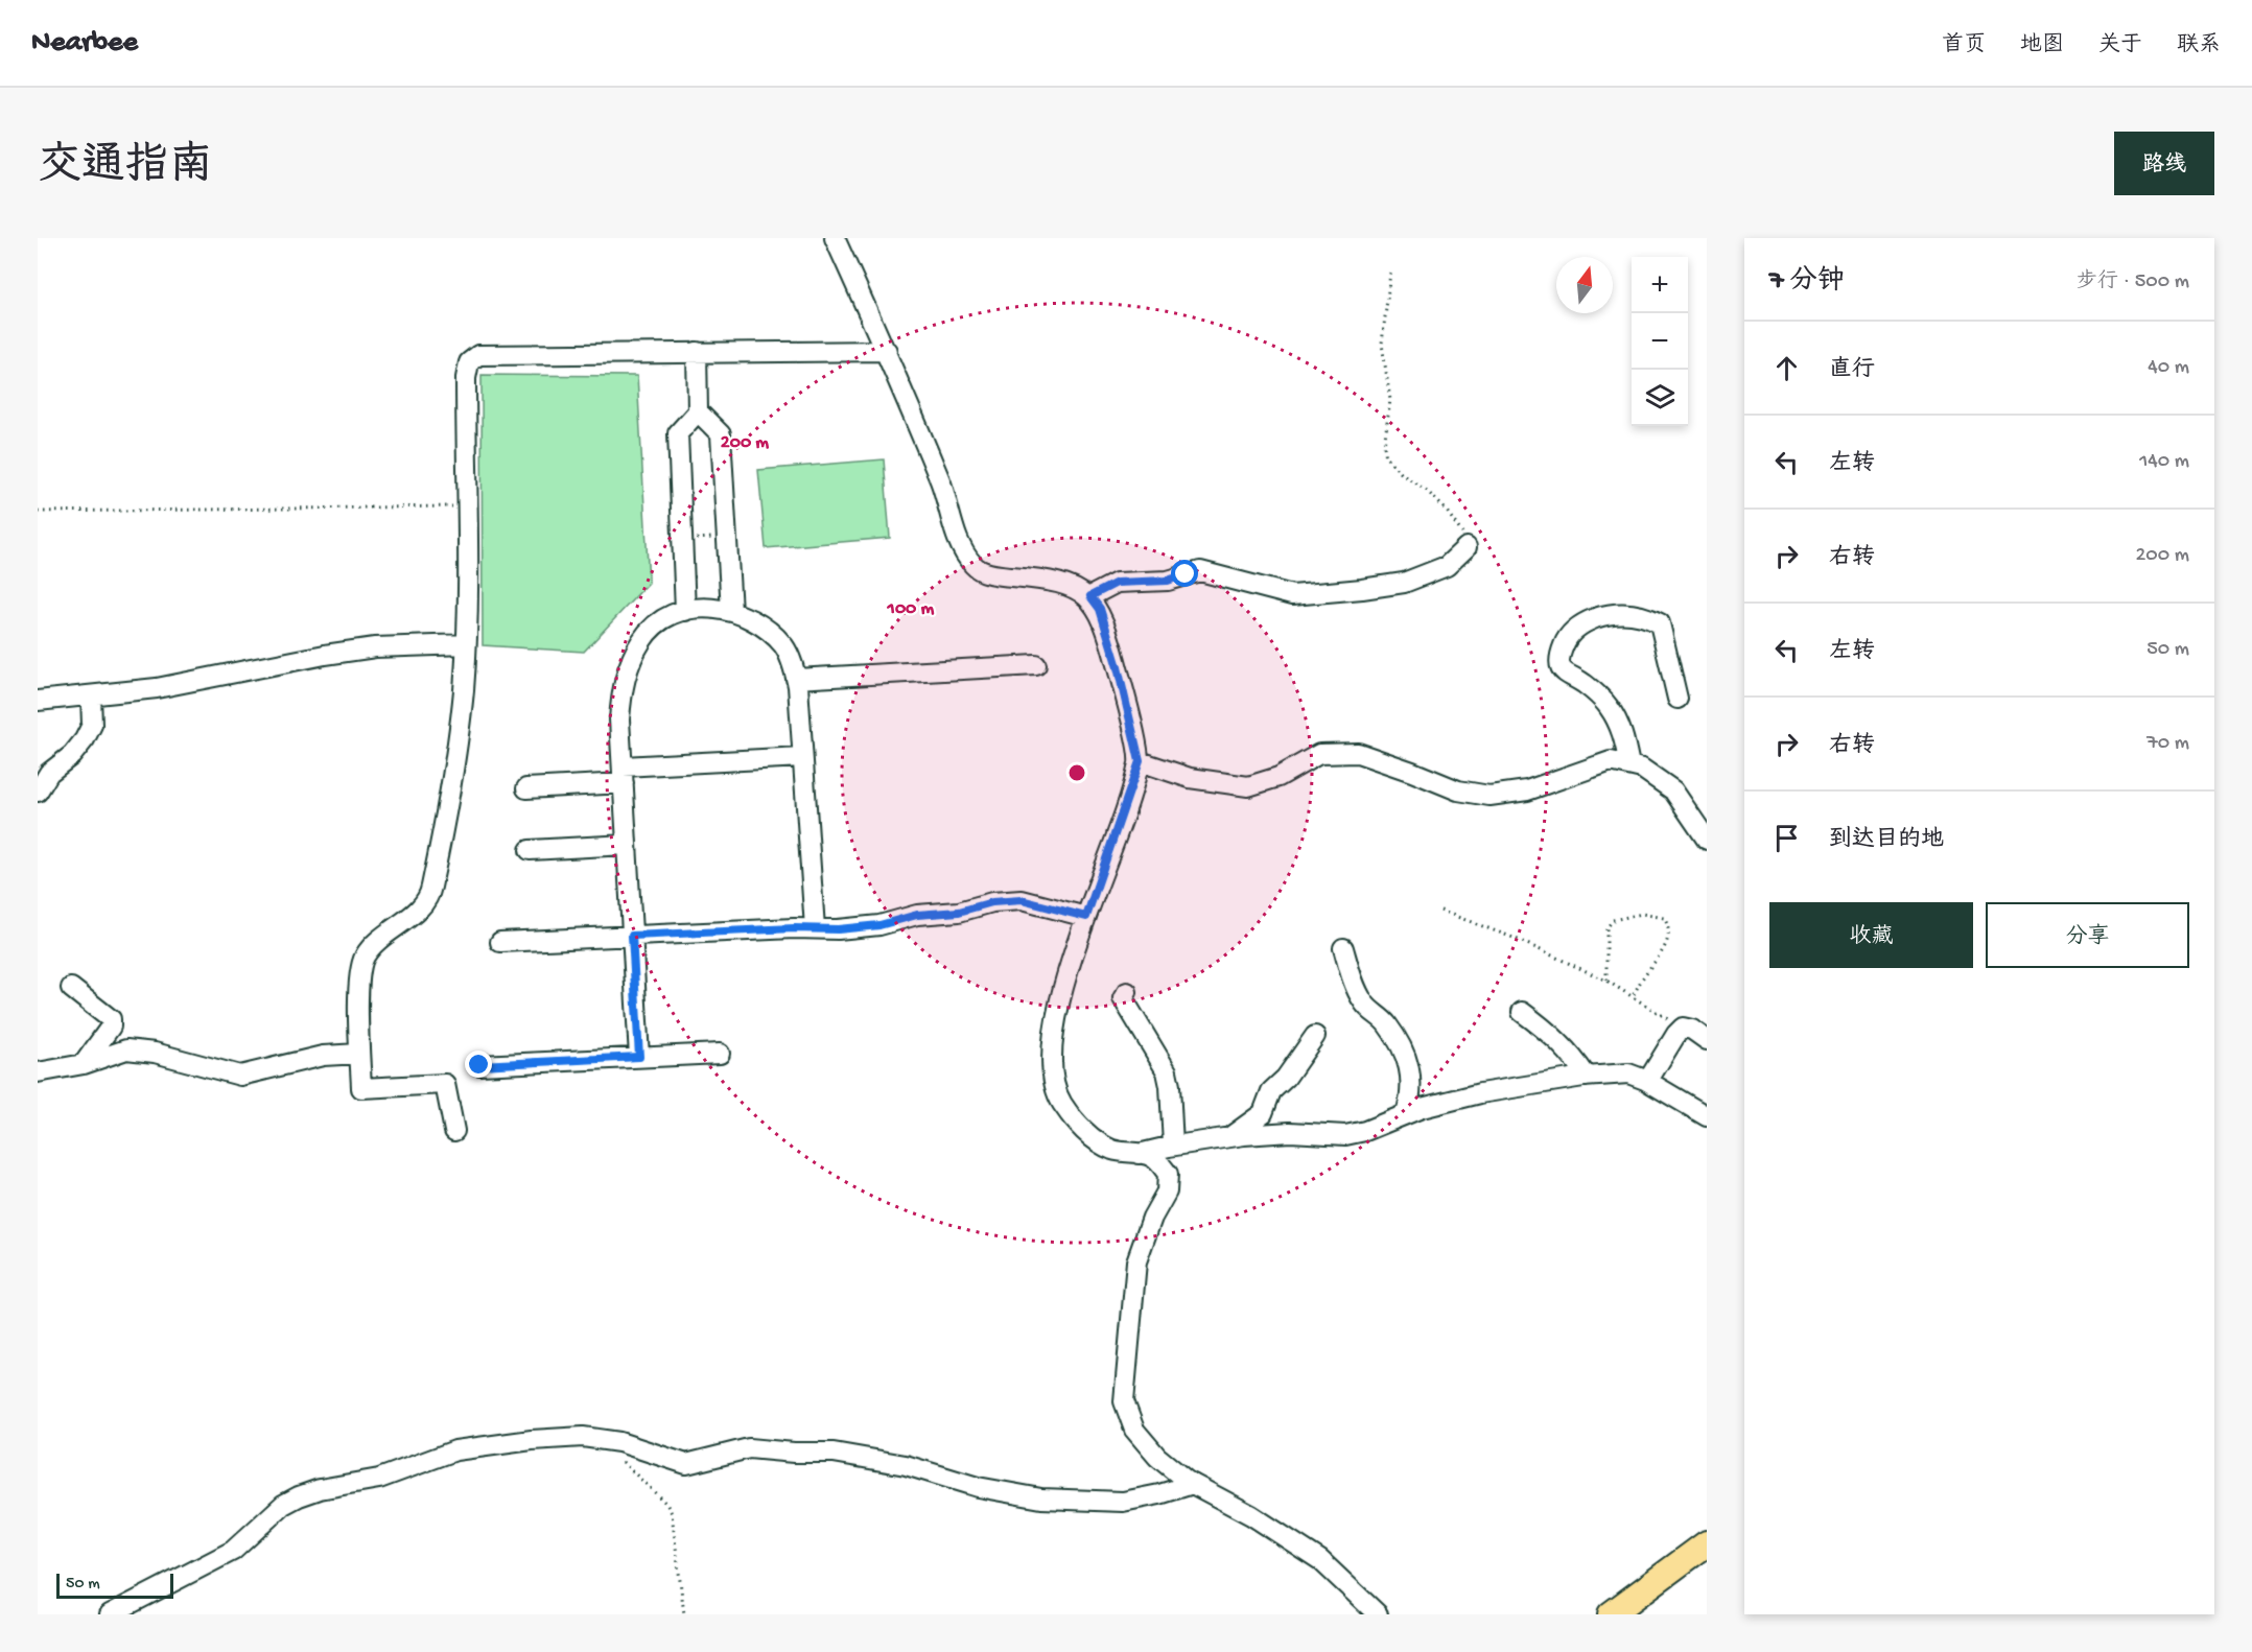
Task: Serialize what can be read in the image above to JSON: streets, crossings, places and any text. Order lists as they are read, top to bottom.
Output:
{
  "scale_bar": "50 m",
  "north": "top",
  "page": {
    "header": "Nearbee",
    "nav": [
      "首页",
      "地图",
      "关于",
      "联系"
    ],
    "title": "交通指南",
    "buttons": [
      "路线",
      ["收藏", "分享"]
    ],
    "heading": ["7 分钟", "步行 · 500 m"],
    "map_buttons": ["+", "−"],
    "list": [
      ["直行", "40 m"],
      ["左转", "140 m"],
      ["右转", "200 m"],
      ["左转", "50 m"],
      ["右转", "70 m"],
      "到达目的地"
    ],
    "scale": "50 m"
  },
  "rings": ["200 m", "100 m"]
}
